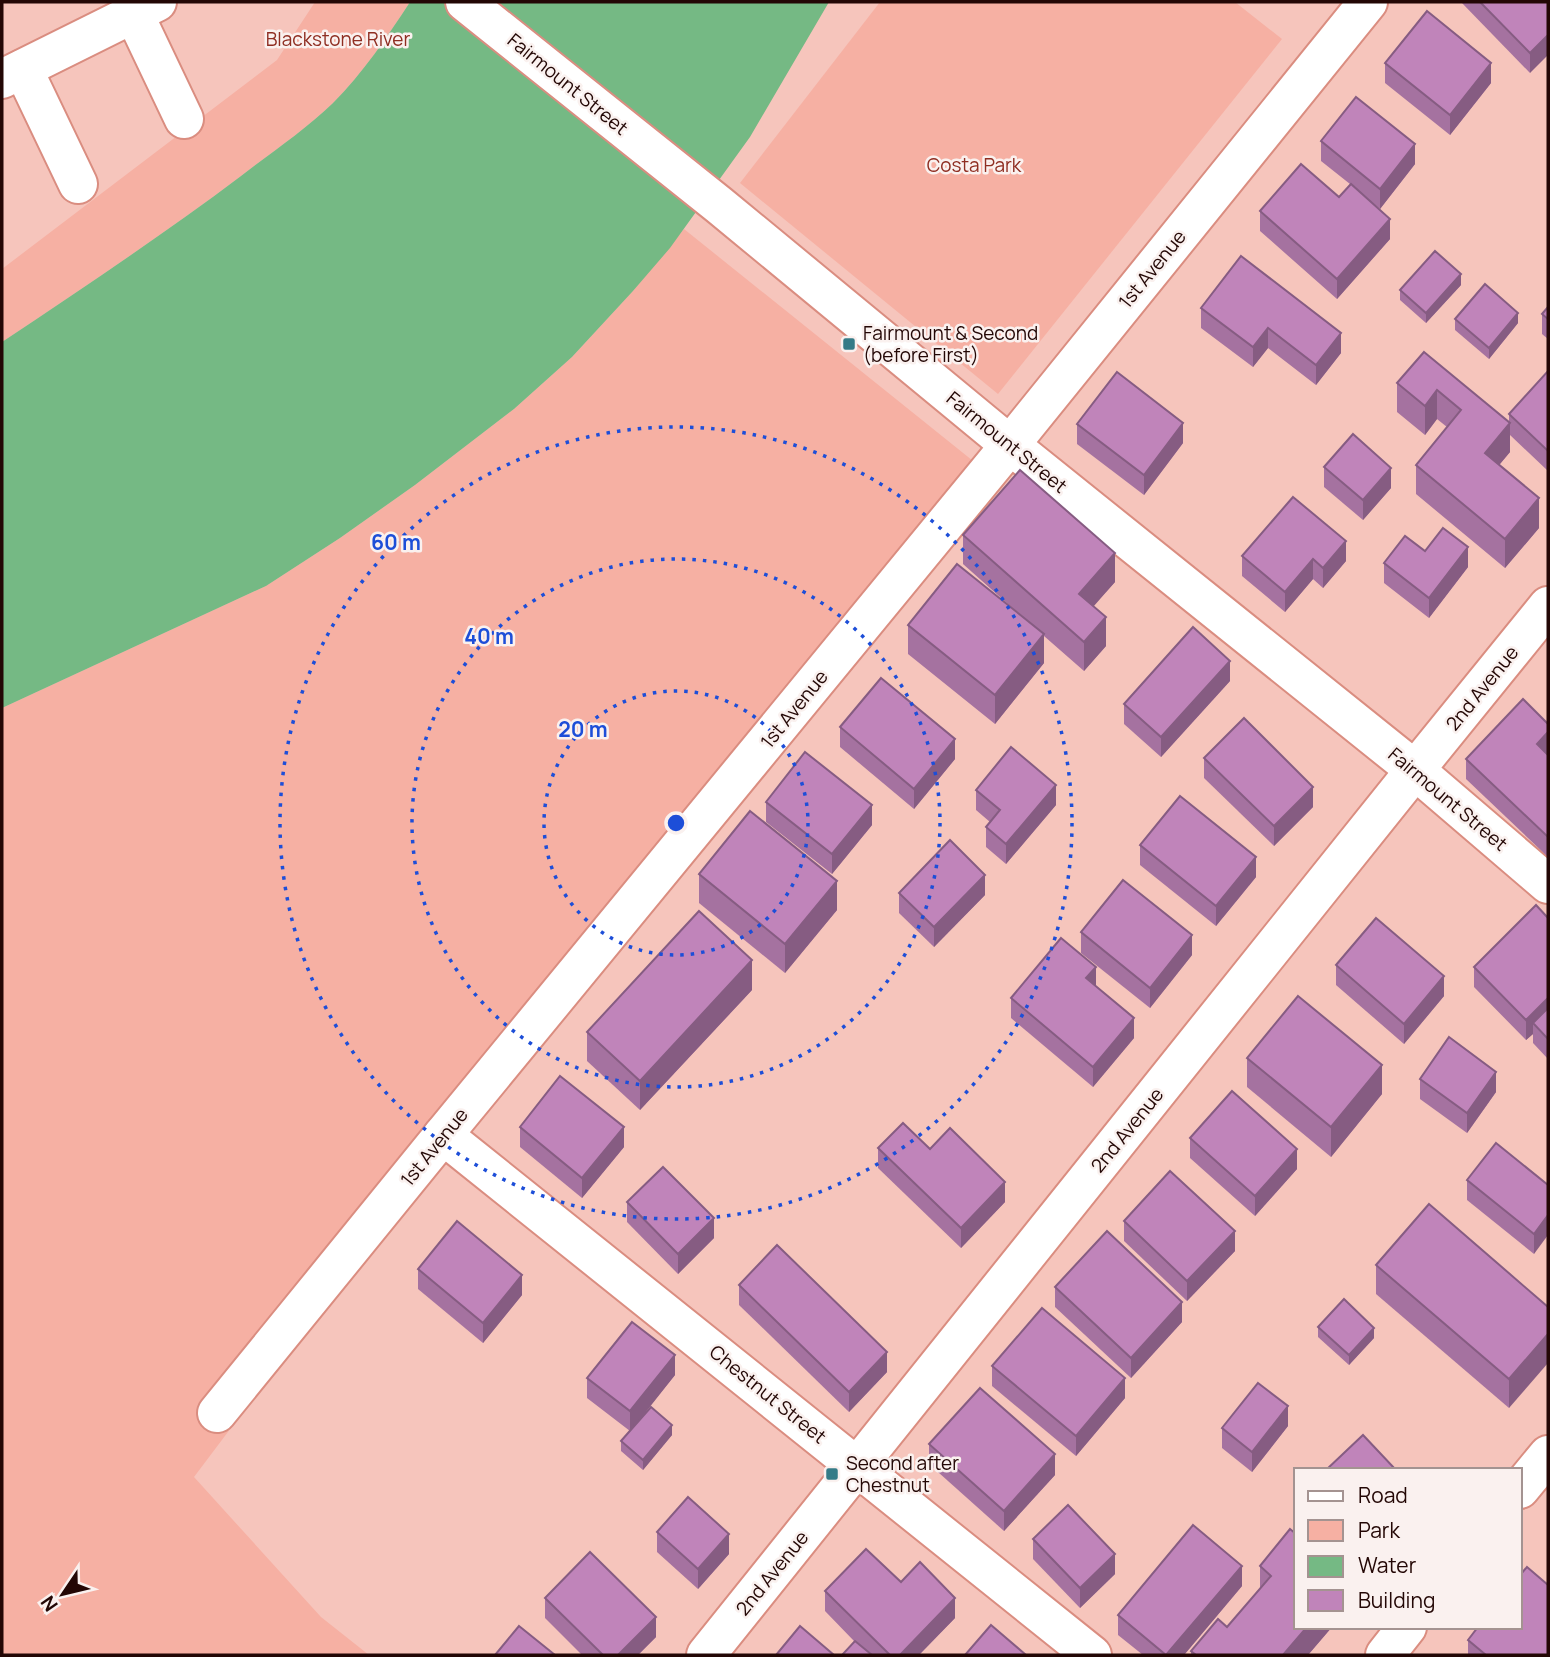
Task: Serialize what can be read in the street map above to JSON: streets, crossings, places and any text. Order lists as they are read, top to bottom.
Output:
{
  "streets": {
    "street": [
      "Fairmount Street",
      "1st Avenue",
      "2nd Avenue",
      "Chestnut Street"
    ]
  },
  "crossings": [
    ["Fairmount Street", "1st Avenue"],
    ["Fairmount Street", "2nd Avenue"],
    ["1st Avenue", "Chestnut Street"],
    ["2nd Avenue", "Chestnut Street"]
  ],
  "parks": ["Blackstone River", "Costa Park"],
  "places": {
    "transit": ["Fairmount & Second (before First)", "Second after Chestnut"]
  },
  "legend": [
    "Road",
    "Park",
    "Water",
    "Building"
  ],
  "north": "bottom left",
  "rings": ["60 m", "40 m", "20 m"]
}
